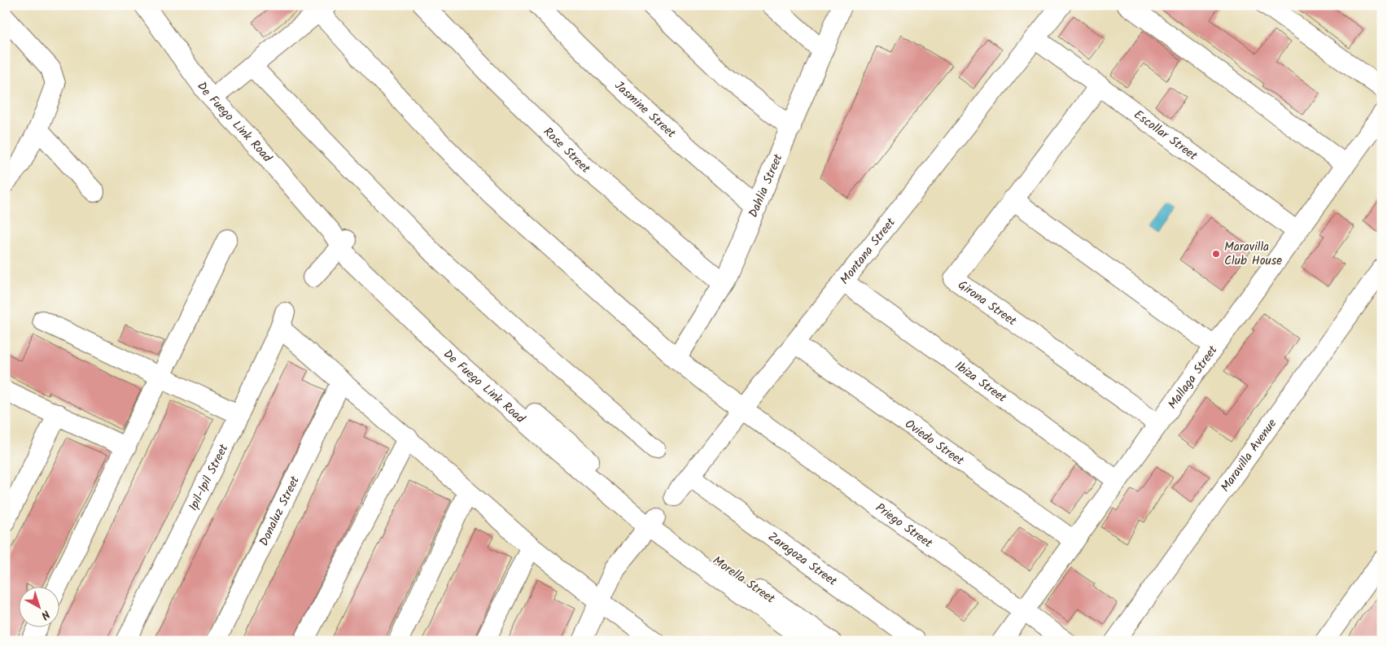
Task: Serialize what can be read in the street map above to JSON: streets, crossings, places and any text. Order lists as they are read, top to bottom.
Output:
{
  "streets": {
    "street": [
      "Jasmine Street",
      "De Fuego Link Road",
      "Escollar Street",
      "Rose Street",
      "Dahlia Street",
      "Montana Street",
      "Girona Street",
      "Mallaga Street",
      "Ibiza Street",
      "Oviedo Street",
      "Maravilla Avenue",
      "Ipil-Ipil Street",
      "Donaluz Street",
      "Priego Street",
      "Zaragoza Street",
      "Morella Street"
    ]
  },
  "crossings": [
    ["Jasmine Street", "Dahlia Street"],
    ["De Fuego Link Road", "Morella Street"],
    ["Escollar Street", "Montana Street"],
    ["Escollar Street", "Girona Street"],
    ["Escollar Street", "Mallaga Street"],
    ["Rose Street", "Dahlia Street"],
    ["Dahlia Street", "Priego Street"],
    ["Montana Street", "Ibiza Street"],
    ["Montana Street", "Oviedo Street"],
    ["Montana Street", "Priego Street"],
    ["Montana Street", "Zaragoza Street"],
    ["Girona Street", "Mallaga Street"],
    ["Mallaga Street", "Ibiza Street"],
    ["Mallaga Street", "Oviedo Street"],
    ["Mallaga Street", "Priego Street"],
    ["Ipil-Ipil Street", "Donaluz Street"]
  ],
  "places": ["Maravilla Club House"],
  "north": "bottom right"
}
